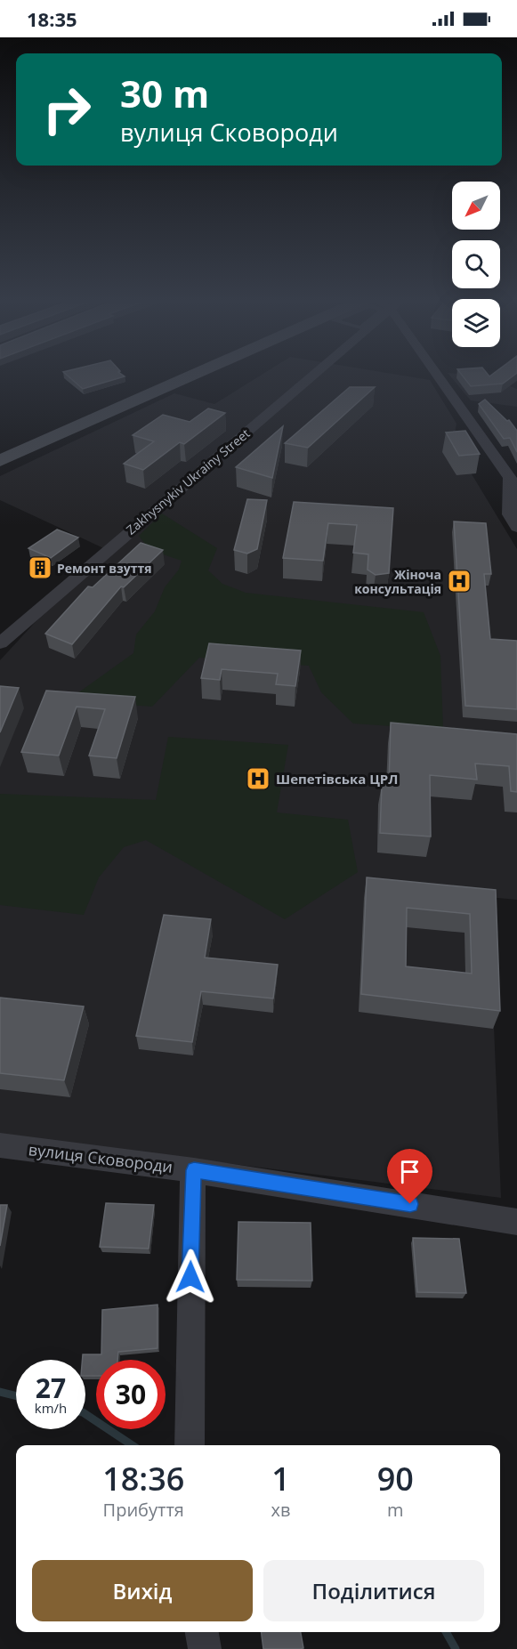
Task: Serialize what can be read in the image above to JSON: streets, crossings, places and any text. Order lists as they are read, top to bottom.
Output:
{
  "streets": {
    "street": ["Zakhysnykiv Ukrainy Street", "вулиця Сковороди"]
  },
  "places": {
    "building": ["Ремонт взуття"],
    "hospital": ["Жіноча консультація", "Шепетівська ЦРЛ"]
  },
  "north": "bottom left",
  "page": {
    "status": "18:35",
    "turn": ["30 m", "вулиця Сковороди"],
    "speed": "27 km/h",
    "limit": "30",
    "eta": [
      "18:36",
      "Прибуття",
      "1",
      "хв",
      "90",
      "m"
    ],
    "buttons": ["Вихід", "Поділитися"]
  }
}
